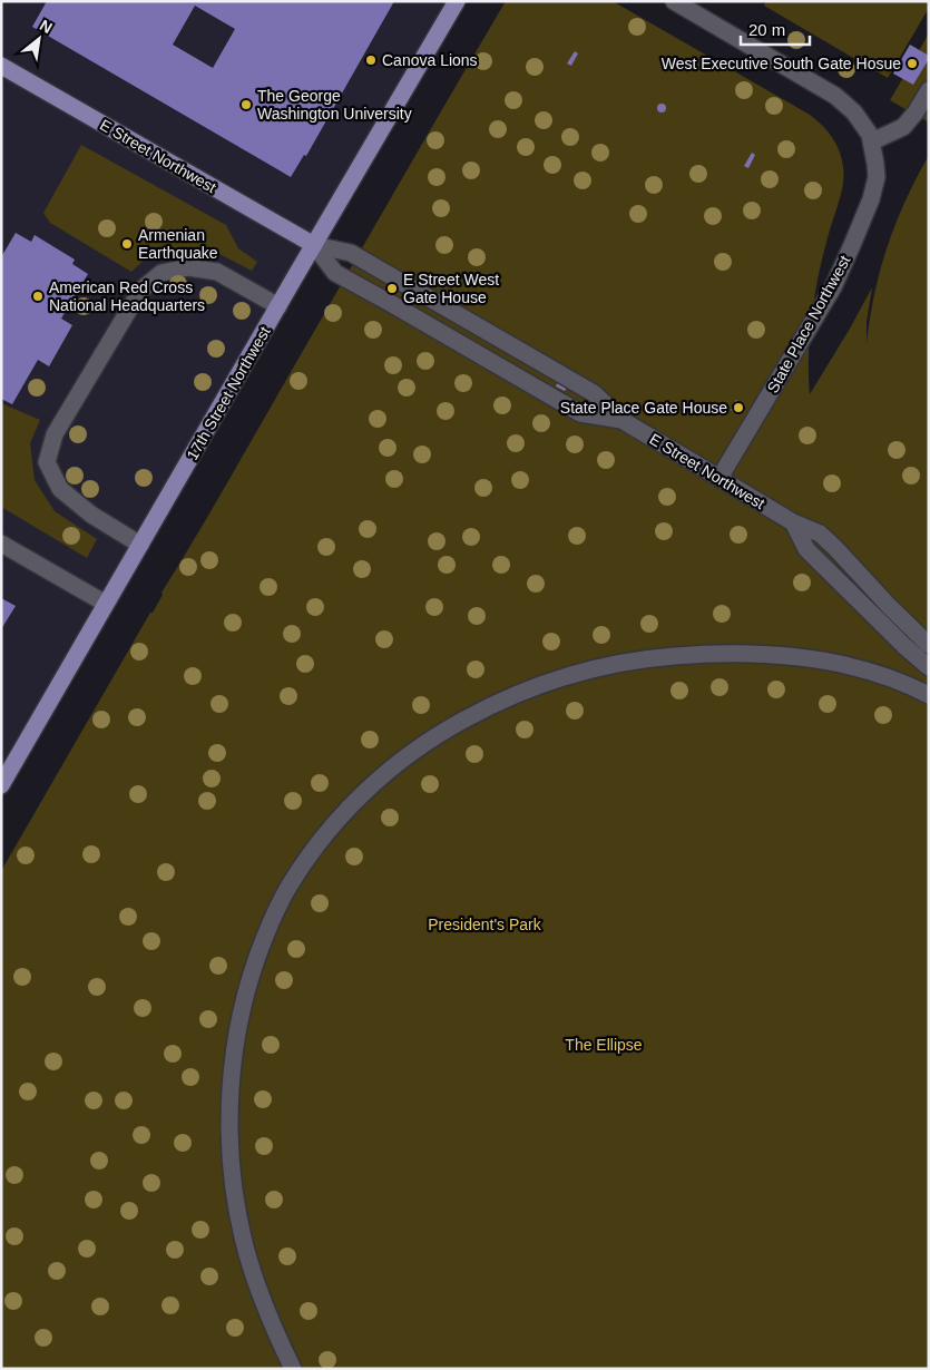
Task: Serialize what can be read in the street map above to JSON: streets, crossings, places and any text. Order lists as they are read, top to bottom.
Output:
{
  "streets": {
    "main road": ["E Street Northwest", "17th Street Northwest"],
    "street": ["State Place Northwest"]
  },
  "crossings": [
    ["E Street Northwest", "State Place Northwest"],
    ["E Street Northwest", "17th Street Northwest"]
  ],
  "parks": ["President's Park", "The Ellipse"],
  "places": [
    "Canova Lions",
    "West Executive South Gate Hosue",
    "The George Washington University",
    "Armenian Earthquake",
    "E Street West Gate House",
    "American Red Cross National Headquarters",
    "State Place Gate House"
  ],
  "scale_bar": "20 m",
  "north": "top right"
}
